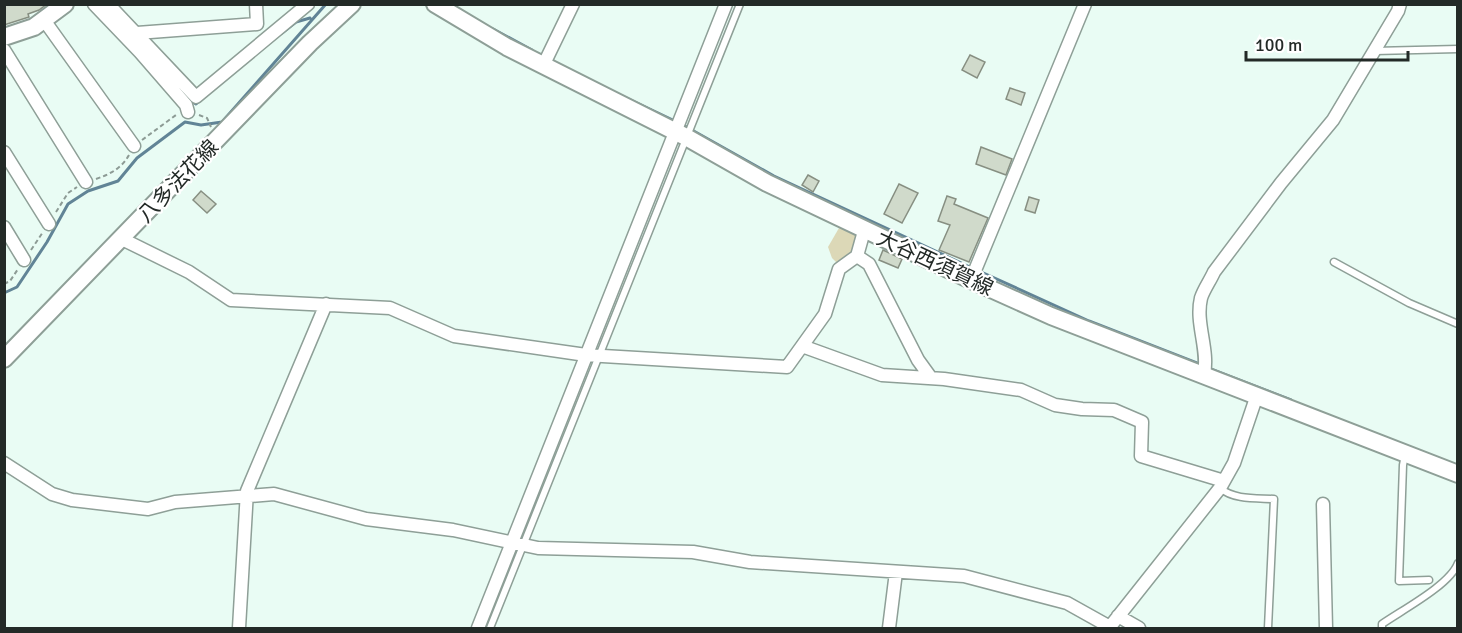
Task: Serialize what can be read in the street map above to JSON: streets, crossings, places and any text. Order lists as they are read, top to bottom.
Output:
{
  "streets": {
    "main road": ["八多法花線", "大谷西須賀線"]
  },
  "scale_bar": "100 m"
}
